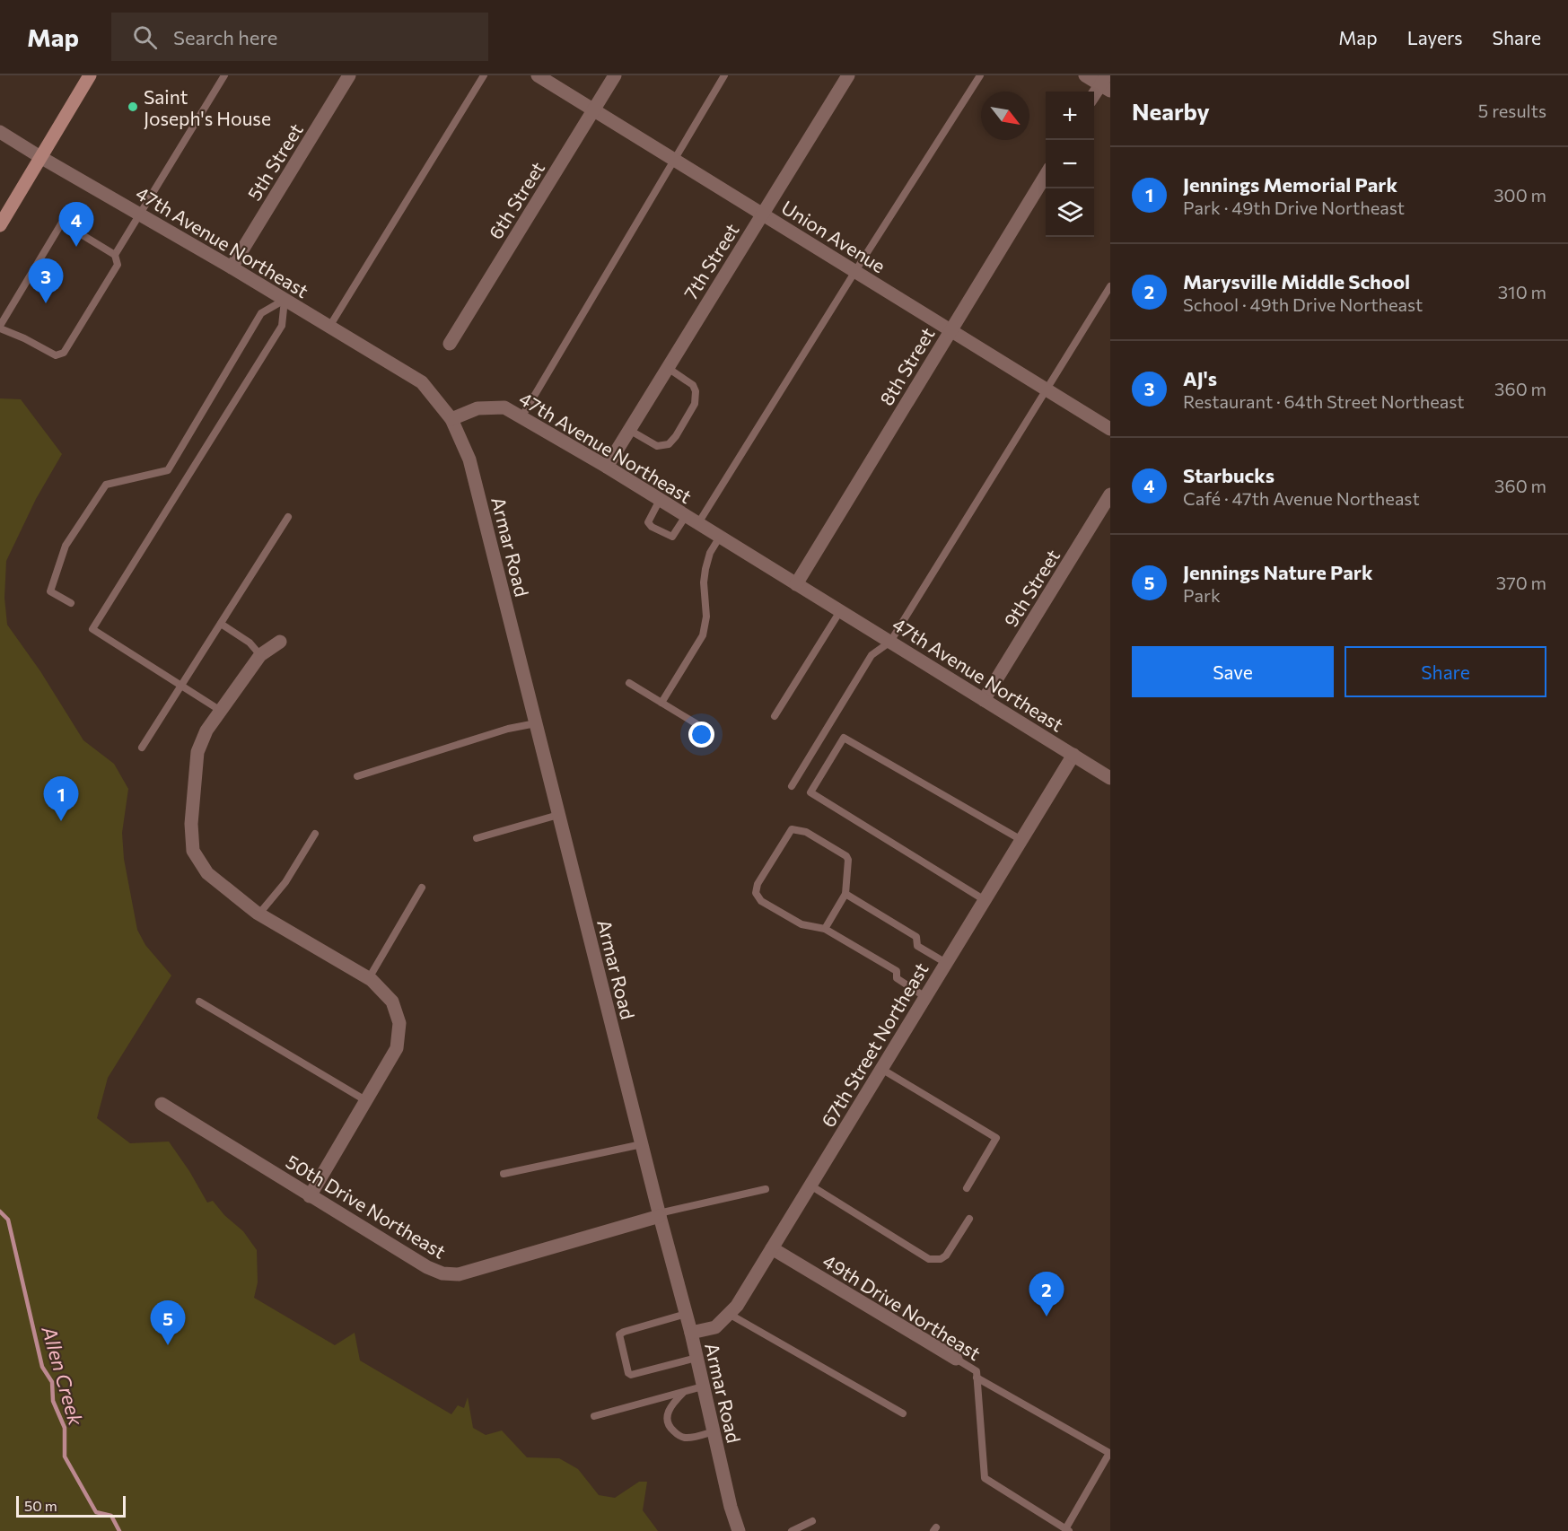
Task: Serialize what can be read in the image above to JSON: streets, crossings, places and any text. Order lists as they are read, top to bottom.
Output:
{
  "streets": {
    "street": [
      "5th Street",
      "6th Street",
      "Union Avenue",
      "47th Avenue Northeast",
      "7th Street",
      "8th Street",
      "Armar Road",
      "9th Street",
      "67th Street Northeast",
      "50th Drive Northeast",
      "49th Drive Northeast"
    ]
  },
  "crossings": [
    ["5th Street", "47th Avenue Northeast"],
    ["6th Street", "Union Avenue"],
    ["Union Avenue", "7th Street"],
    ["Union Avenue", "8th Street"],
    ["47th Avenue Northeast", "7th Street"],
    ["47th Avenue Northeast", "8th Street"],
    ["47th Avenue Northeast", "Armar Road"],
    ["47th Avenue Northeast", "9th Street"],
    ["47th Avenue Northeast", "67th Street Northeast"],
    ["Armar Road", "67th Street Northeast"],
    ["Armar Road", "50th Drive Northeast"],
    ["67th Street Northeast", "49th Drive Northeast"]
  ],
  "water": ["Allen Creek"],
  "places": ["Saint Joseph's House"],
  "scale_bar": "50 m",
  "north": "bottom right",
  "page": {
    "header": "Map",
    "search": "Search here",
    "nav": ["Map", "Layers", "Share"],
    "heading": ["Nearby", "5 results"],
    "map_buttons": ["+", "−"],
    "list": [
      {
        "mark": "1",
        "name": "Jennings Memorial Park",
        "note": "Park · 49th Drive Northeast",
        "value": "300 m"
      },
      {
        "mark": "2",
        "name": "Marysville Middle School",
        "note": "School · 49th Drive Northeast",
        "value": "310 m"
      },
      {
        "mark": "3",
        "name": "AJ's",
        "note": "Restaurant · 64th Street Northeast",
        "value": "360 m"
      },
      {
        "mark": "4",
        "name": "Starbucks",
        "note": "Café · 47th Avenue Northeast",
        "value": "360 m"
      },
      {
        "mark": "5",
        "name": "Jennings Nature Park",
        "note": "Park",
        "value": "370 m"
      }
    ],
    "pins": [
      "4",
      "3",
      "1",
      "2",
      "5"
    ],
    "buttons": ["Save", "Share"],
    "scale": "50 m"
  }
}
